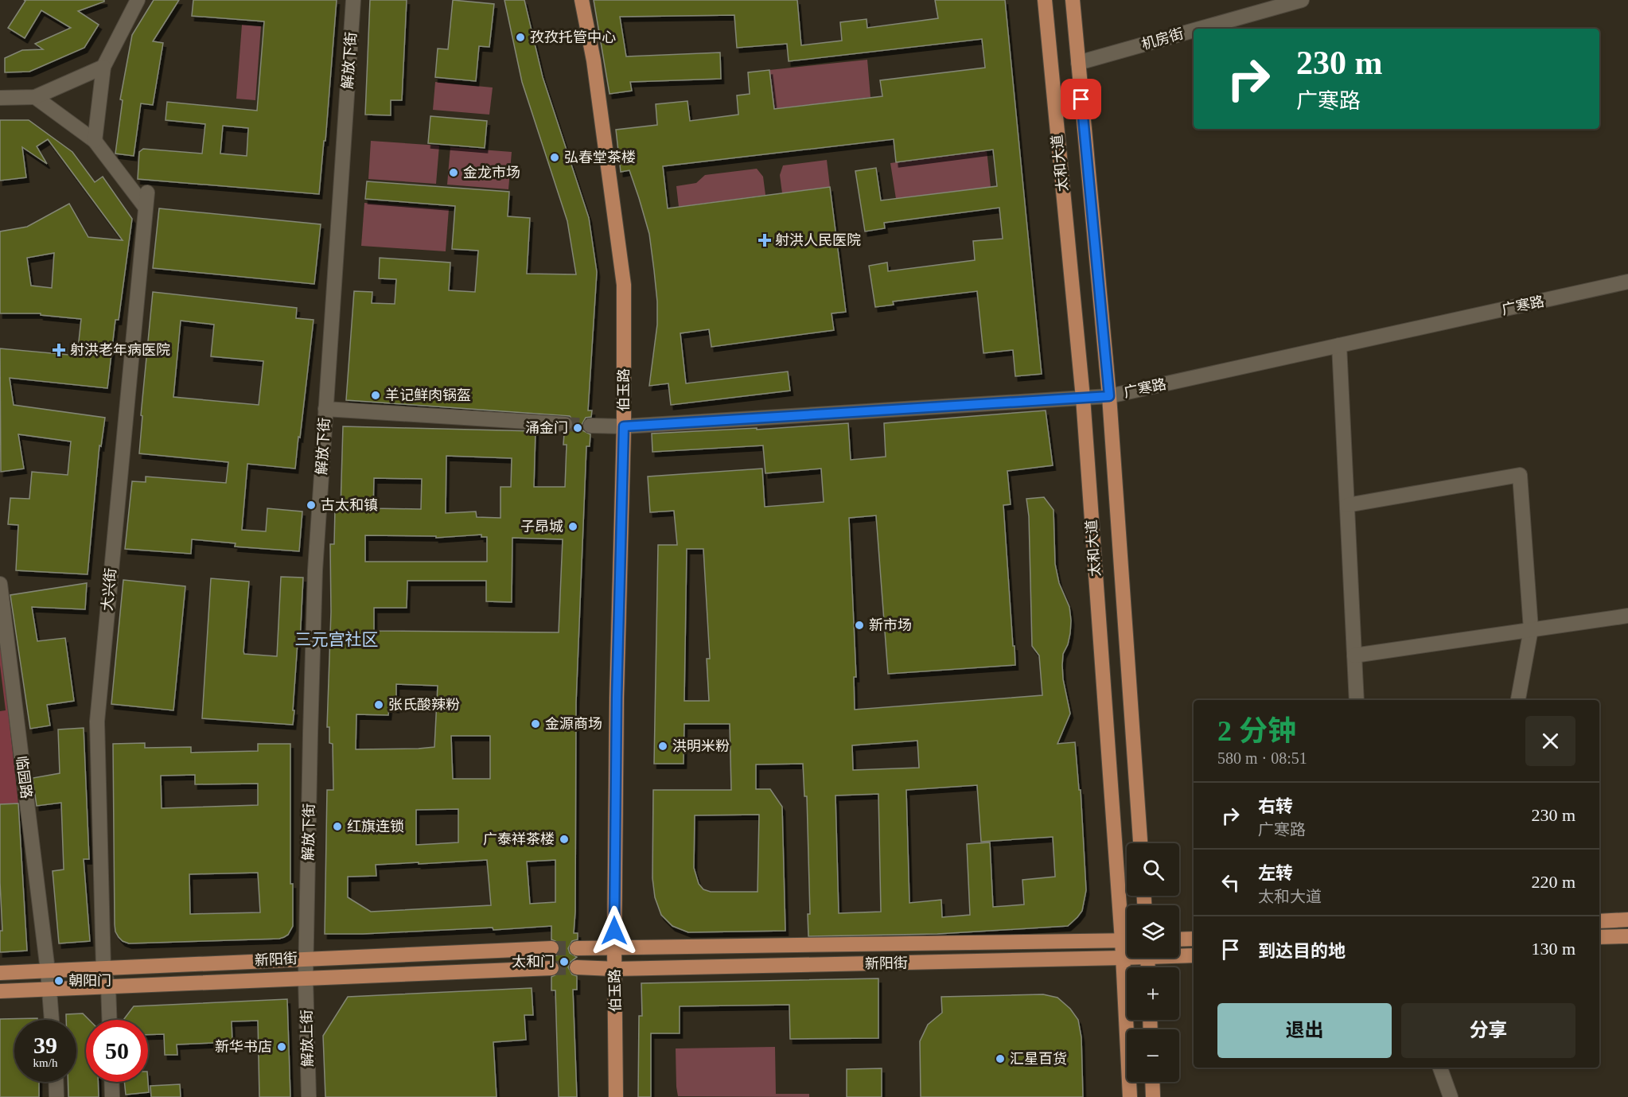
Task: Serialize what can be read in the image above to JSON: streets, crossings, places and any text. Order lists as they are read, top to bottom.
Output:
{
  "streets": {
    "main road": ["太和大道", "伯玉路", "新阳街"],
    "street": [
      "机房街",
      "解放下街",
      "广寒路",
      "大兴街",
      "临园路",
      "解放上街"
    ]
  },
  "crossings": [
    ["机房街", "太和大道"],
    ["解放下街", "新阳街"],
    ["解放下街", "解放上街"],
    ["太和大道", "广寒路"],
    ["太和大道", "新阳街"],
    ["广寒路", "伯玉路"],
    ["伯玉路", "新阳街"],
    ["大兴街", "新阳街"],
    ["临园路", "新阳街"],
    ["新阳街", "解放上街"]
  ],
  "districts": ["三元宫社区"],
  "places": {
    "other": [
      "孜孜托管中心",
      "弘春堂茶楼",
      "金龙市场",
      "羊记鲜肉锅盔",
      "涌金门",
      "古太和镇",
      "子昂城",
      "新市场",
      "张氏酸辣粉",
      "金源商场",
      "洪明米粉",
      "红旗连锁",
      "广泰祥茶楼",
      "太和门",
      "朝阳门",
      "新华书店",
      "汇星百货"
    ],
    "health": ["射洪人民医院", "射洪老年病医院"]
  },
  "page": {
    "turn": ["230 m", "广寒路"],
    "heading": ["2 分钟", "580 m · 08:51"],
    "list": [
      {
        "name": "右转",
        "note": "广寒路",
        "value": "230 m"
      },
      {
        "name": "左转",
        "note": "太和大道",
        "value": "220 m"
      },
      {
        "name": "到达目的地",
        "value": "130 m"
      }
    ],
    "map_buttons": ["+", "−"],
    "buttons": ["退出", "分享"],
    "speed": "39 km/h",
    "limit": "50"
  }
}
